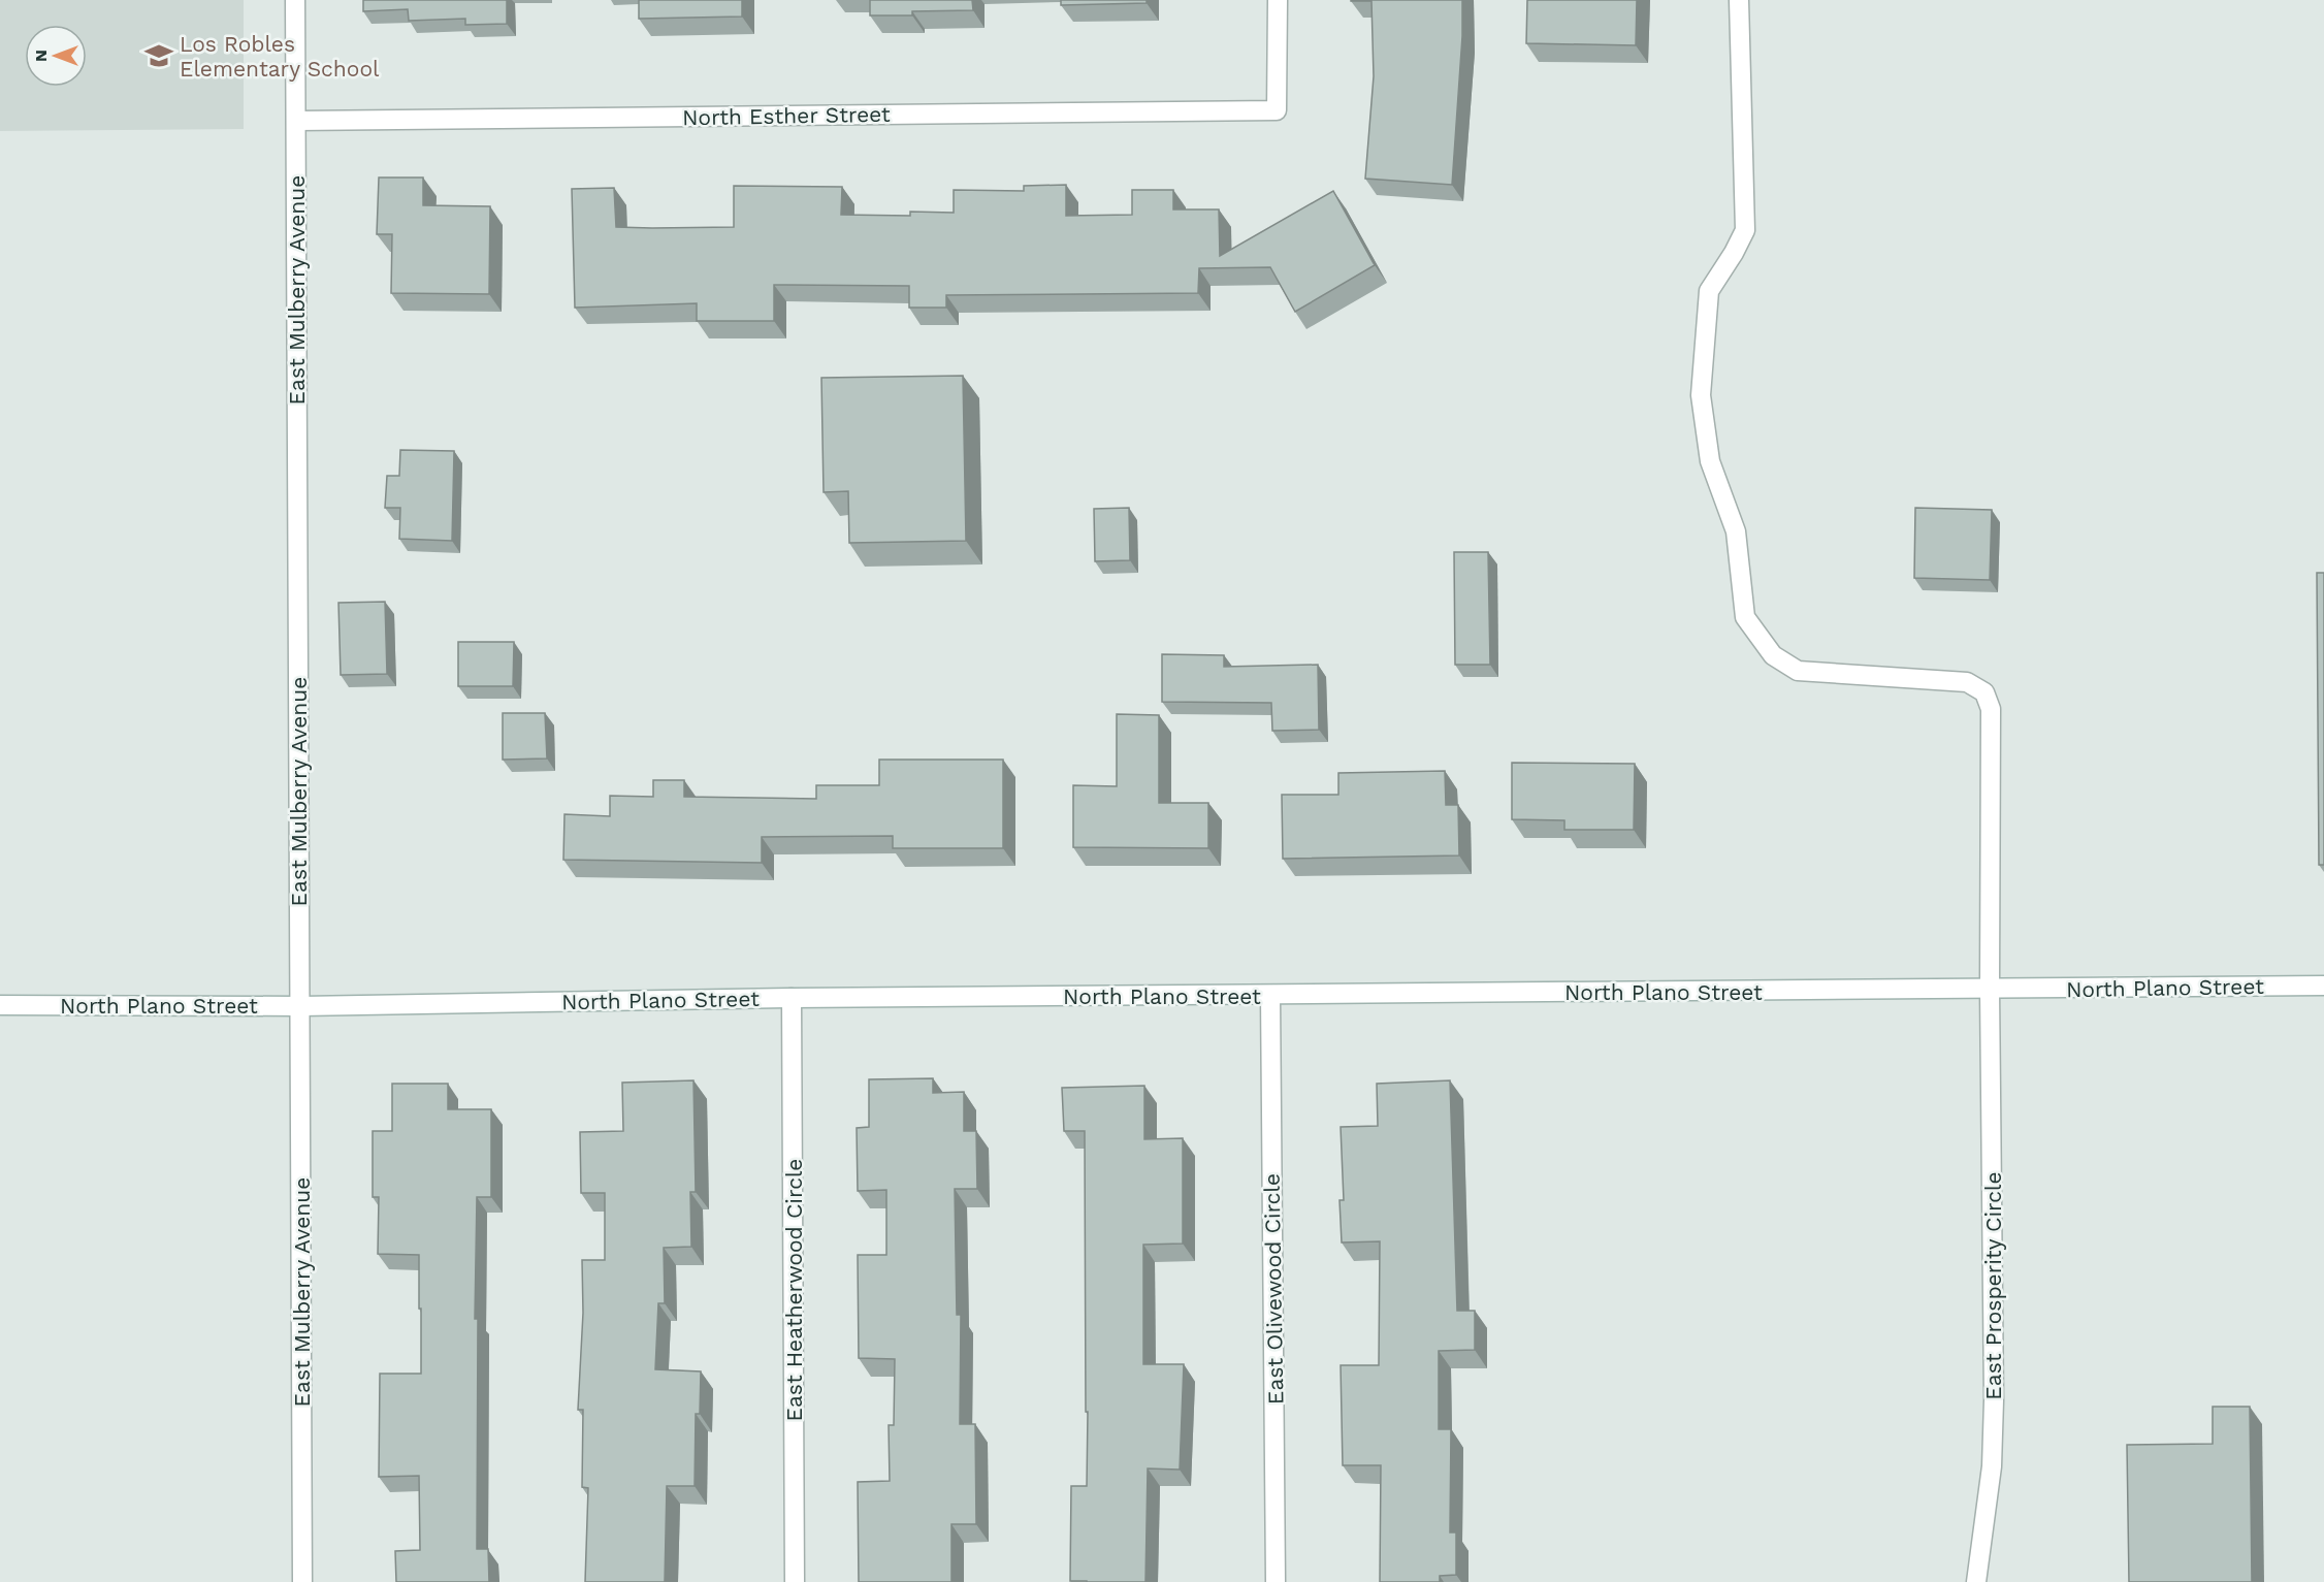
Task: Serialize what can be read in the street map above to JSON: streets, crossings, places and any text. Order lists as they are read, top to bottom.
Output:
{
  "streets": {
    "street": [
      "North Esther Street",
      "East Mulberry Avenue",
      "North Plano Street",
      "East Prosperity Circle",
      "East Olivewood Circle",
      "East Heatherwood Circle"
    ]
  },
  "crossings": [
    ["North Esther Street", "East Mulberry Avenue"],
    ["East Mulberry Avenue", "North Plano Street"],
    ["North Plano Street", "East Prosperity Circle"],
    ["North Plano Street", "East Olivewood Circle"],
    ["North Plano Street", "East Heatherwood Circle"]
  ],
  "places": {
    "school or university": ["Los Robles Elementary School"]
  },
  "north": "left"
}
